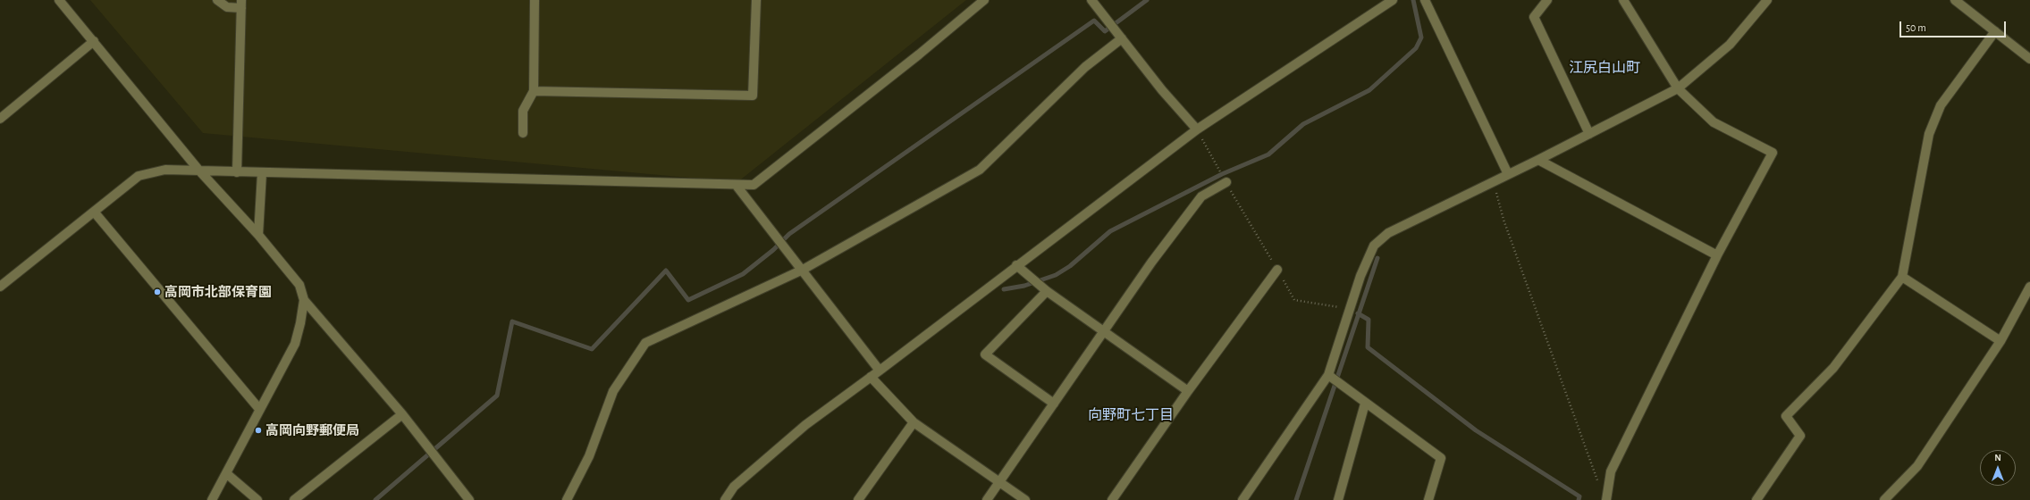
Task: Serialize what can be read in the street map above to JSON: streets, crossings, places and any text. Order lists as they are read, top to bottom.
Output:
{
  "districts": ["江尻白山町", "向野町七丁目"],
  "places": ["高岡市北部保育園", "高岡向野郵便局"],
  "scale_bar": "50 m",
  "north": "top"
}
